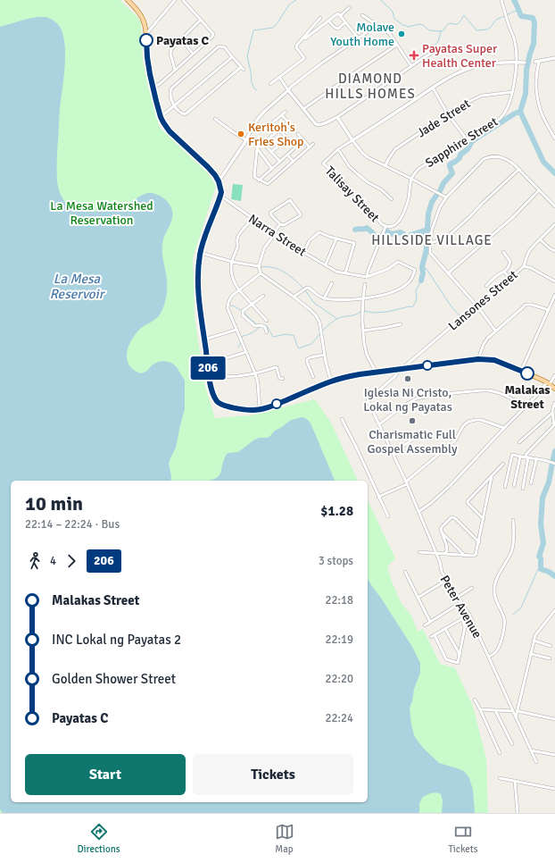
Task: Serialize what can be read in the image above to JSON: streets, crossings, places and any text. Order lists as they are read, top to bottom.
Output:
{
  "streets": {
    "street": [
      "Jade Street",
      "Sapphire Street",
      "Talisay Street",
      "Narra Street",
      "Lansones Street",
      "Peter Avenue"
    ]
  },
  "crossings": [
    ["Jade Street", "Sapphire Street"],
    ["Sapphire Street", "Talisay Street"],
    ["Lansones Street", "Peter Avenue"]
  ],
  "districts": ["DIAMOND HILLS HOMES", "HILLSIDE VILLAGE"],
  "water": ["La Mesa Reservoir"],
  "parks": ["La Mesa Watershed Reservation"],
  "places": {
    "other": [
      "Molave Youth Home",
      "Payatas C",
      "Keritoh's Fries Shop",
      "Malakas Street",
      "Iglesia Ni Cristo, Lokal ng Payatas",
      "Charismatic Full Gospel Assembly"
    ],
    "health": ["Payatas Super Health Center"]
  },
  "lines": ["bus line 206"],
  "page": {
    "on_map": "206",
    "heading": ["10 min", "22:14 – 22:24 · Bus", "$1.28"],
    "legs": ["4", "206", "3 stops"],
    "list": [
      {
        "name": "Malakas Street",
        "value": "22:18"
      },
      {
        "name": "INC Lokal ng Payatas 2",
        "value": "22:19"
      },
      {
        "name": "Golden Shower Street",
        "value": "22:20"
      },
      {
        "name": "Payatas C",
        "value": "22:24"
      }
    ],
    "buttons": ["Start", "Tickets"],
    "tabs": ["Directions", "Map", "Tickets"]
  }
}
